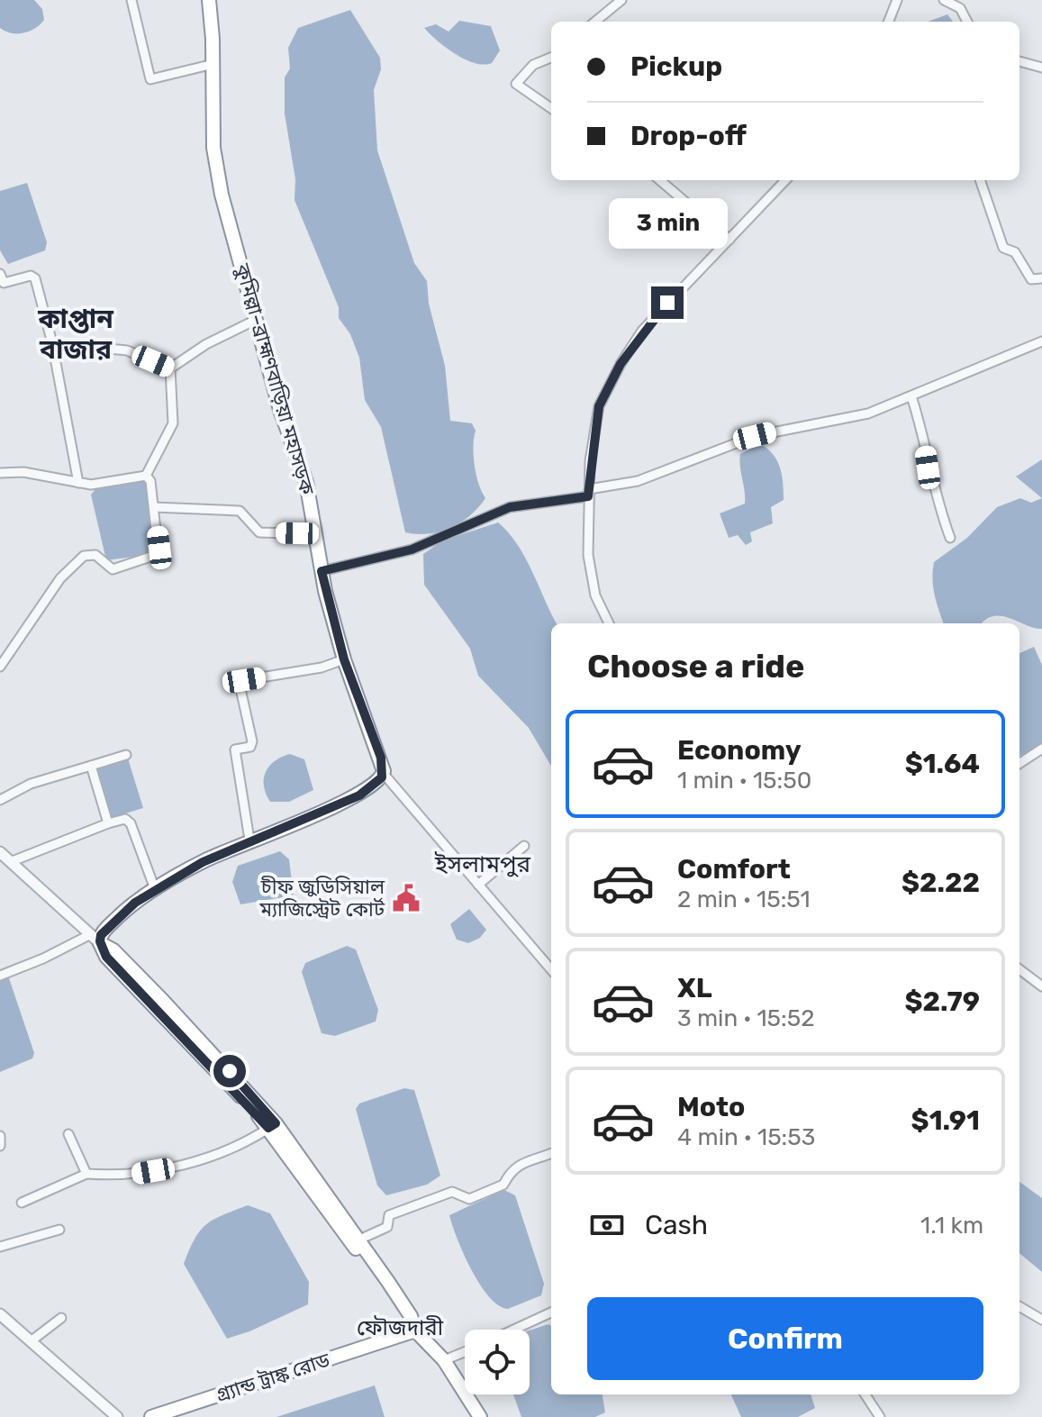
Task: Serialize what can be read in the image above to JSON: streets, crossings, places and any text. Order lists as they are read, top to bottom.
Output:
{
  "streets": {
    "highway": ["কুমিল্লা–ব্রাহ্মণবাড়িয়া মহাসড়ক", "গ্র্যান্ড ট্রাঙ্ক রোড"]
  },
  "districts": ["কাপ্তান বাজার", "ইসলামপুর", "ফৌজদারী"],
  "places": {
    "public building": ["চীফ জুডিসিয়াল ম্যাজিস্ট্রেট কোর্ট"]
  },
  "page": {
    "banner": ["Pickup", "Drop-off"],
    "bubble": "3 min",
    "heading": "Choose a ride",
    "list": [
      {
        "name": "Economy",
        "note": "1 min · 15:50",
        "value": "$1.64"
      },
      {
        "name": "Comfort",
        "note": "2 min · 15:51",
        "value": "$2.22"
      },
      {
        "name": "XL",
        "note": "3 min · 15:52",
        "value": "$2.79"
      },
      {
        "name": "Moto",
        "note": "4 min · 15:53",
        "value": "$1.91"
      }
    ],
    "pay": ["Cash", "1.1 km"],
    "buttons": "Confirm"
  }
}
